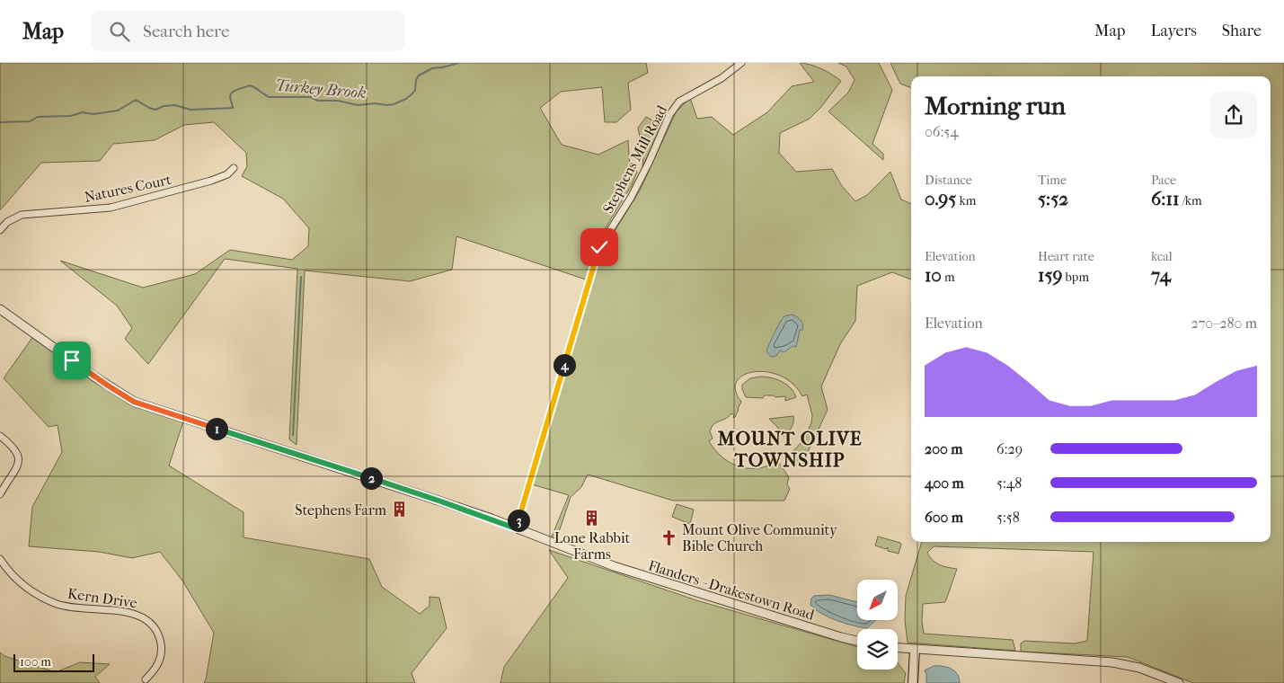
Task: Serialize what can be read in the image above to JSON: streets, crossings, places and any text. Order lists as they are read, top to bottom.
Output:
{
  "streets": {
    "street": [
      "Stephens Mill Road",
      "Natures Court",
      "Flanders - Drakestown Road",
      "Kern Drive"
    ]
  },
  "crossings": [
    ["Stephens Mill Road", "Flanders - Drakestown Road"]
  ],
  "districts": ["MOUNT OLIVE TOWNSHIP"],
  "water": ["Turkey Brook"],
  "places": {
    "building": ["Stephens Farm", "Lone Rabbit Farms"],
    "church": ["Mount Olive Community Bible Church"]
  },
  "scale_bar": "100 m",
  "north": "bottom left",
  "page": {
    "header": "Map",
    "search": "Search here",
    "nav": ["Map", "Layers", "Share"],
    "heading": ["Morning run", "06:54"],
    "stats": [
      ["Distance", "0.95 km"],
      ["Time", "5:52"],
      ["Pace", "6:11 /km"],
      ["Elevation", "10 m"],
      ["Heart rate", "159 bpm"],
      ["kcal", "74"]
    ],
    "chart": ["Elevation", "270–280 m"],
    "pins": [
      "4",
      "1",
      "2",
      "3"
    ],
    "list": [
      {
        "name": "200 m",
        "note": "6:29"
      },
      {
        "name": "400 m",
        "note": "5:48"
      },
      {
        "name": "600 m",
        "note": "5:58"
      }
    ],
    "scale": "100 m"
  }
}
